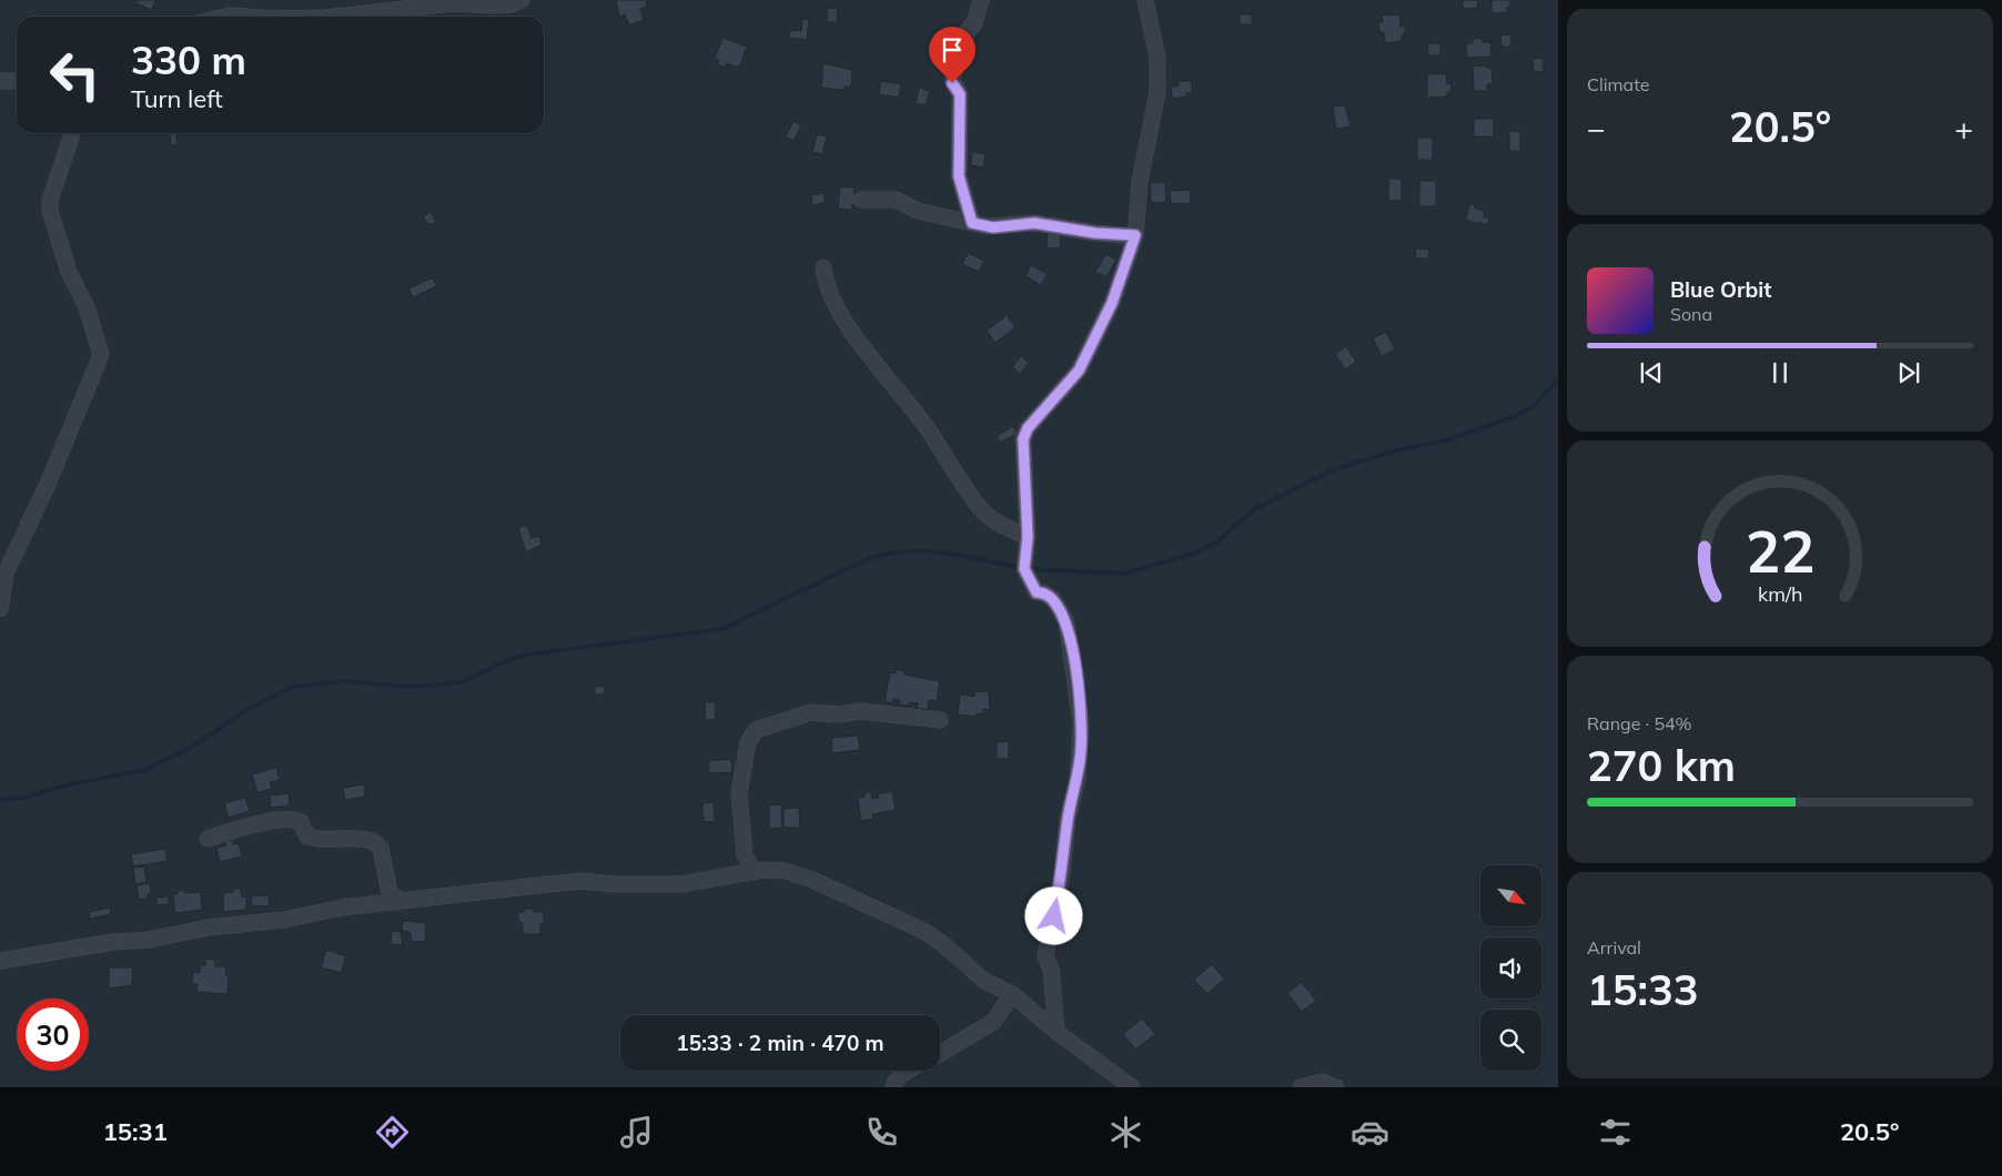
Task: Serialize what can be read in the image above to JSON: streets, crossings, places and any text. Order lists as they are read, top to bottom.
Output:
{
  "north": "bottom right",
  "page": {
    "tile": [
      "Climate",
      ["Range · 54%", "270 km"],
      ["Arrival", "15:33"]
    ],
    "turn": ["330 m", "Turn left"],
    "heat": ["−", "20.5°", "+"],
    "song": ["Blue Orbit", "Sona"],
    "limit": "30",
    "trip": "15:33 · 2 min · 470 m",
    "tabs": ["15:31", "20.5°"],
    "gauge": ["22", "km/h"]
  }
}
